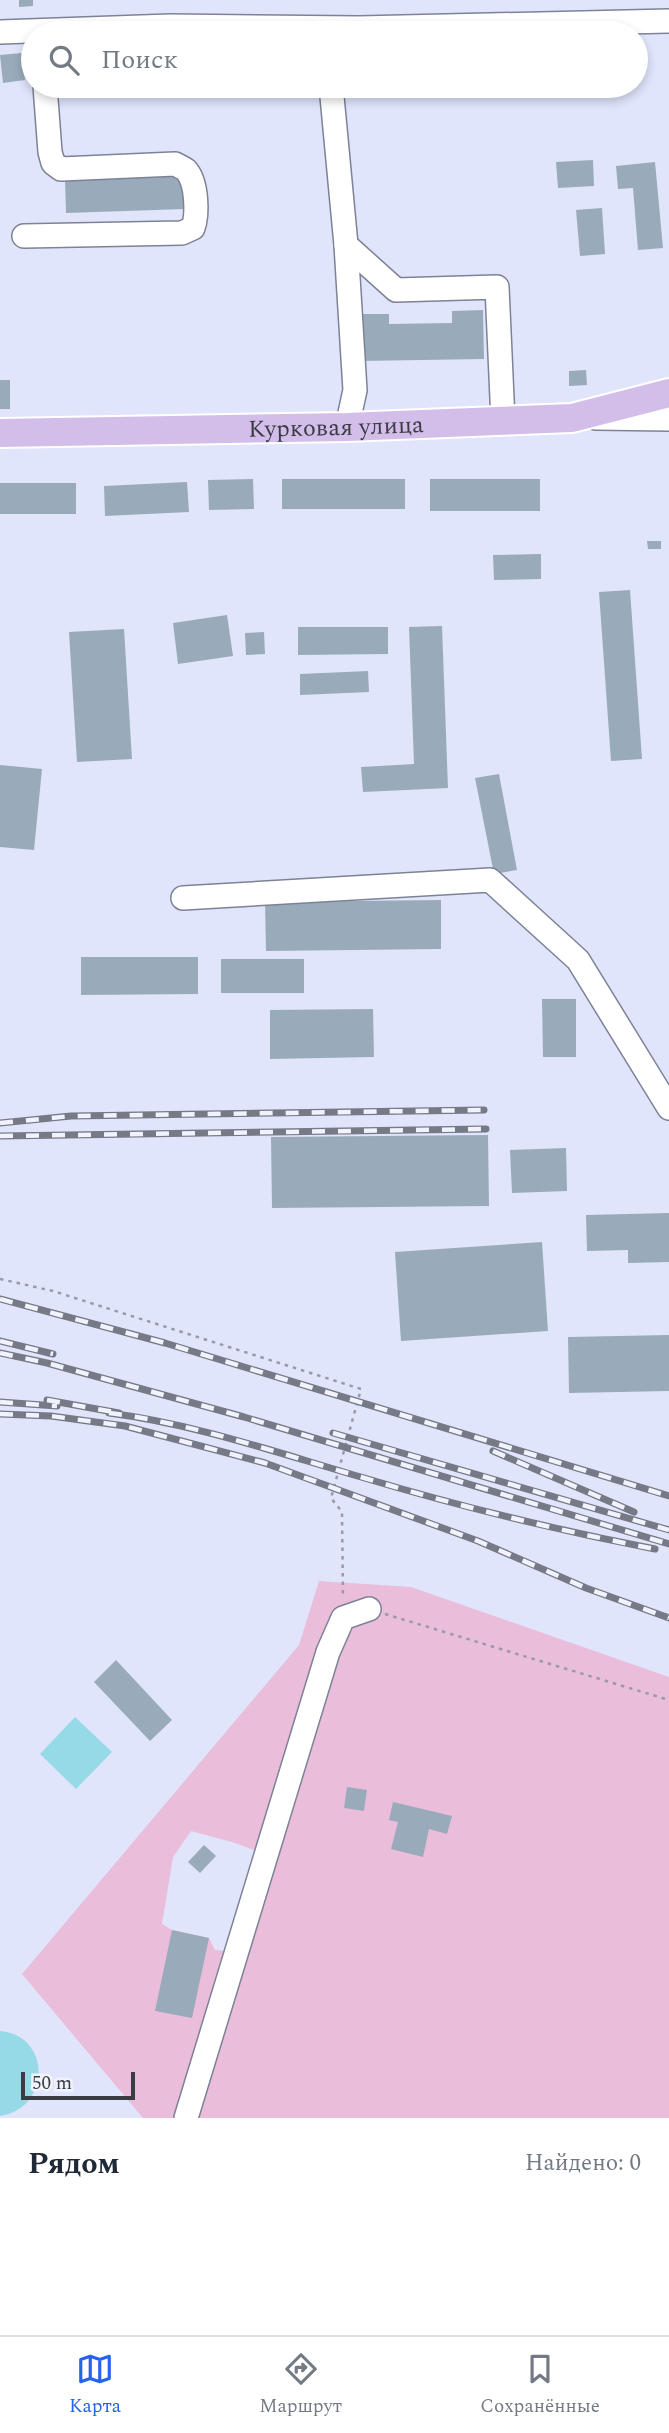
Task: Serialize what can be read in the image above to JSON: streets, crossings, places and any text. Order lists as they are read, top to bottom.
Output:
{
  "streets": {
    "main road": ["Курковая улица"]
  },
  "scale_bar": "50 m",
  "page": {
    "search": "Поиск",
    "scale": "50 m",
    "heading": ["Рядом", "Найдено: 0"],
    "nav": ["Карта", "Маршрут", "Сохранённые"]
  }
}
